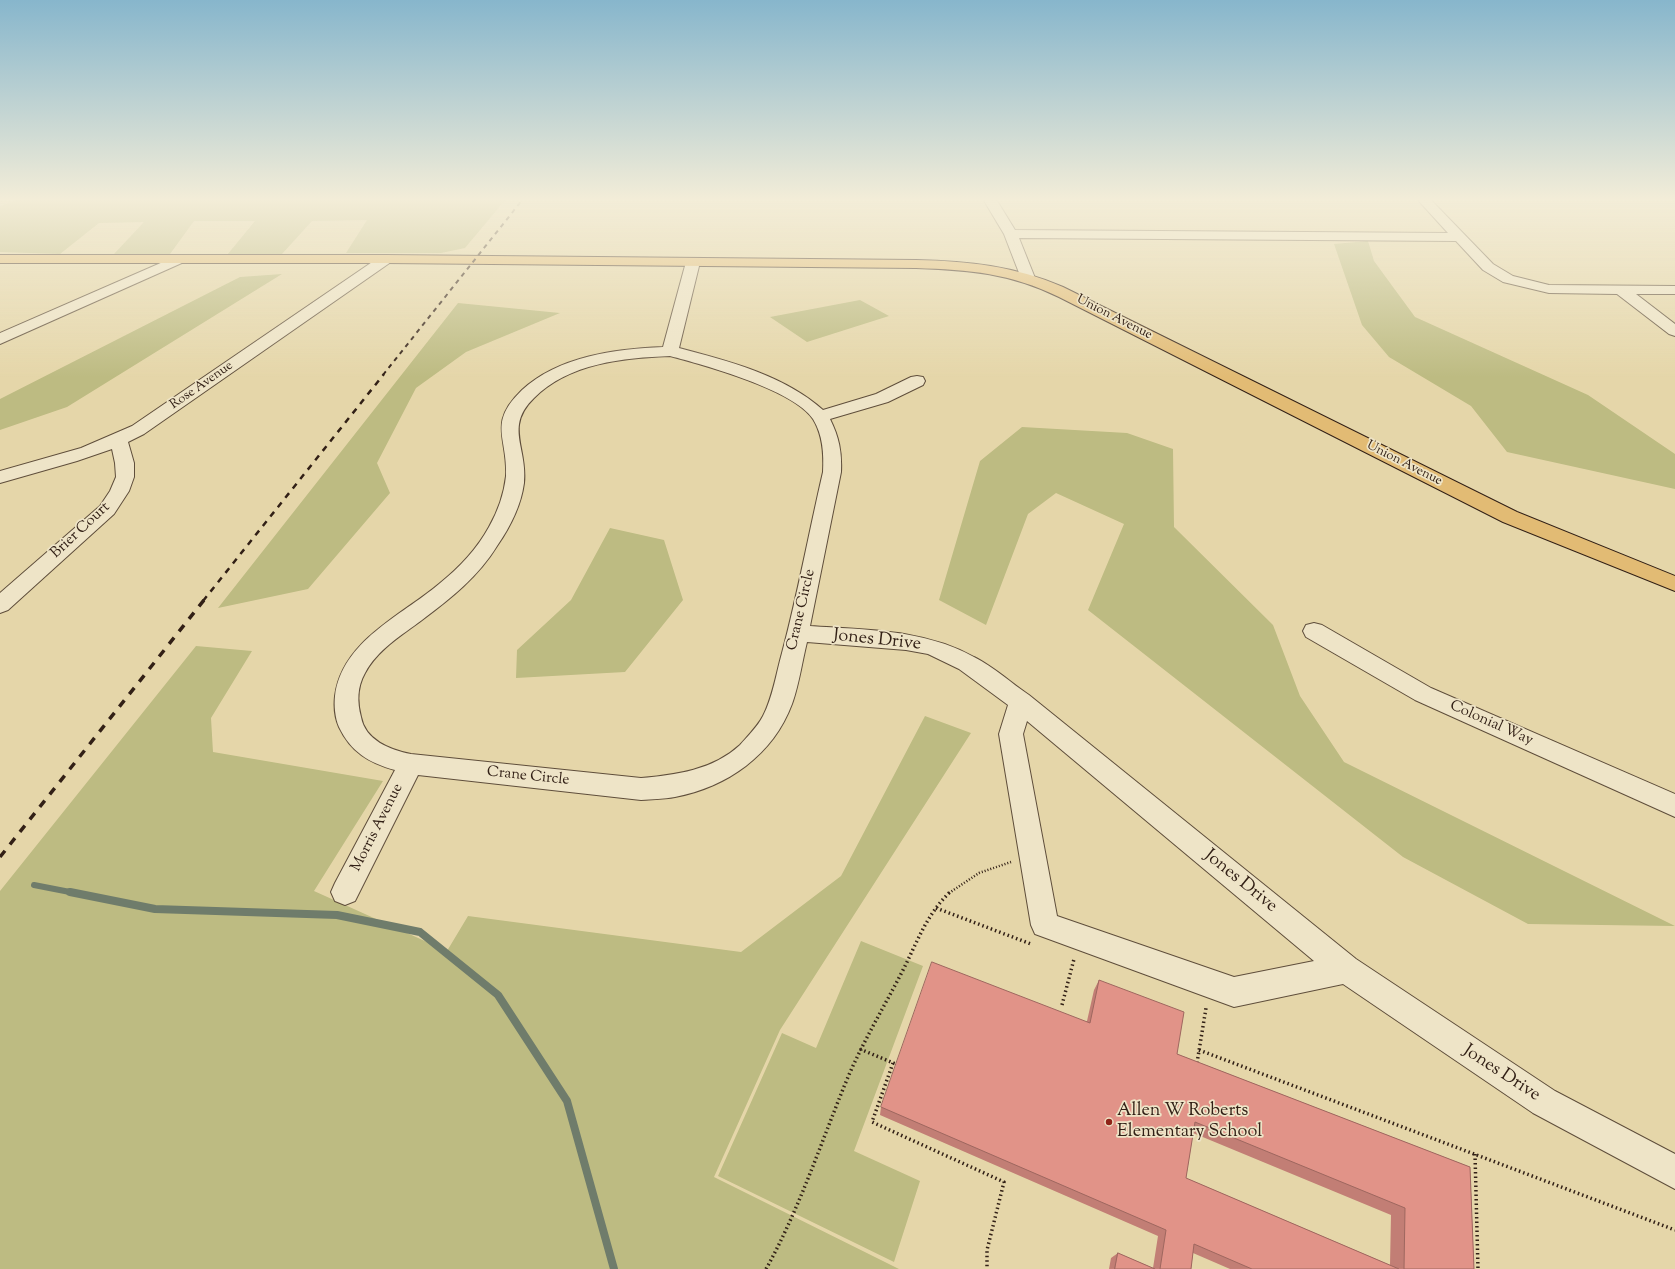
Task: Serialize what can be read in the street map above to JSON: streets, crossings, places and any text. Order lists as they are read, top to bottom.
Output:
{
  "streets": {
    "main road": ["Union Avenue"],
    "street": [
      "Rose Avenue",
      "Brier Court",
      "Crane Circle",
      "Jones Drive",
      "Colonial Way",
      "Morris Avenue"
    ]
  },
  "crossings": [
    ["Union Avenue", "Rose Avenue"],
    ["Rose Avenue", "Brier Court"],
    ["Crane Circle", "Jones Drive"],
    ["Crane Circle", "Morris Avenue"]
  ],
  "places": ["Allen W Roberts Elementary School"]
}
